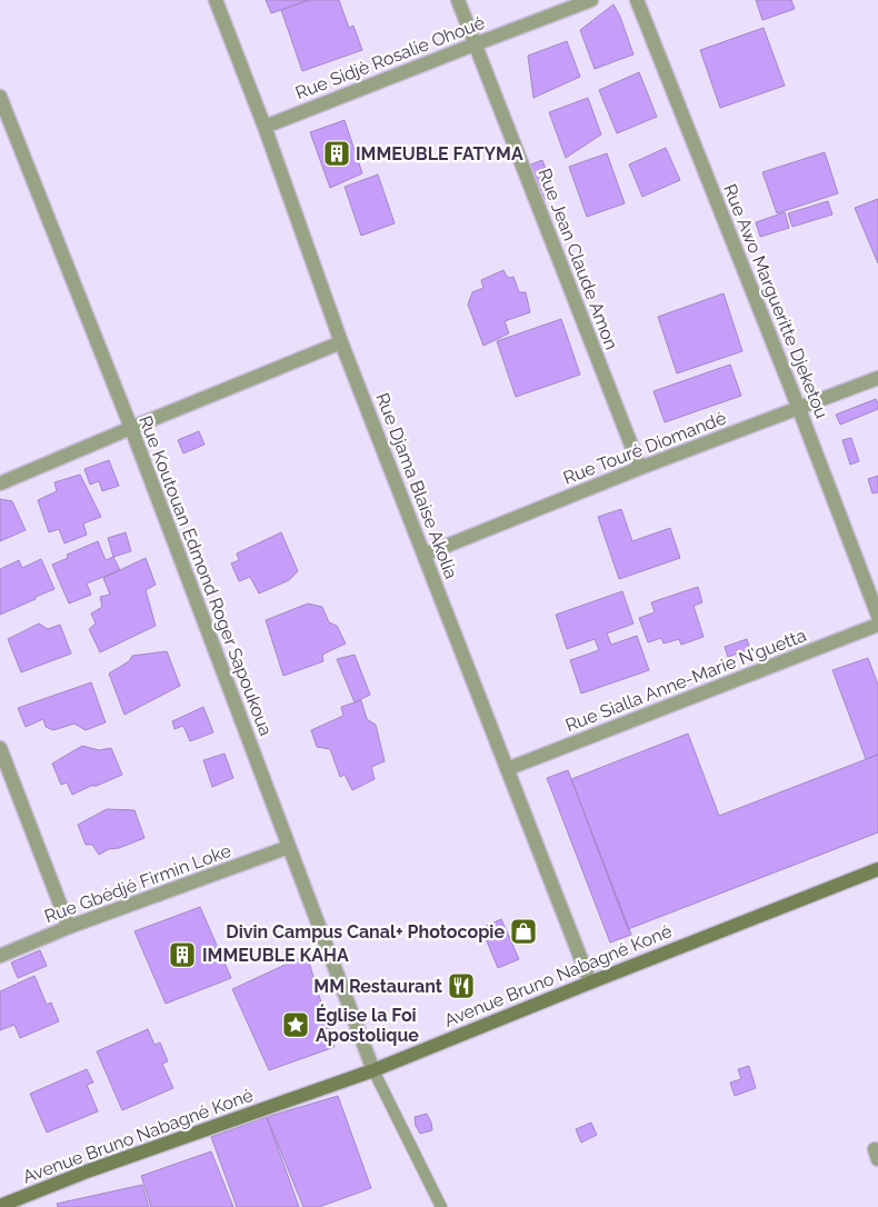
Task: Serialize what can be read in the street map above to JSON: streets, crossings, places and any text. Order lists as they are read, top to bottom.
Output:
{
  "streets": {
    "street": [
      "Rue Sidjè Rosalie Ohoué",
      "Rue Jean Claude Amon",
      "Rue Awo Margueritte Djeketou",
      "Rue Touré Diomandé",
      "Rue Djama Blaise Akolia",
      "Rue Koutouan Edmond Roger Sapoukoua",
      "Rue Sialla Anne-Marie N'guetta",
      "Rue Gbédjé Firmin Loke",
      "Avenue Bruno Nabagné Koné"
    ]
  },
  "crossings": [
    ["Rue Sidjè Rosalie Ohoué", "Rue Jean Claude Amon"],
    ["Rue Sidjè Rosalie Ohoué", "Rue Djama Blaise Akolia"],
    ["Rue Jean Claude Amon", "Rue Touré Diomandé"],
    ["Rue Awo Margueritte Djeketou", "Rue Touré Diomandé"],
    ["Rue Touré Diomandé", "Rue Djama Blaise Akolia"],
    ["Rue Djama Blaise Akolia", "Rue Sialla Anne-Marie N'guetta"],
    ["Rue Djama Blaise Akolia", "Avenue Bruno Nabagné Koné"],
    ["Rue Koutouan Edmond Roger Sapoukoua", "Rue Gbédjé Firmin Loke"],
    ["Rue Koutouan Edmond Roger Sapoukoua", "Avenue Bruno Nabagné Koné"]
  ],
  "places": {
    "building": ["IMMEUBLE FATYMA", "IMMEUBLE KAHA"],
    "shop": ["Divin Campus Canal+ Photocopie"],
    "restaurant": ["MM Restaurant"],
    "place": ["Église la Foi Apostolique"]
  }
}
